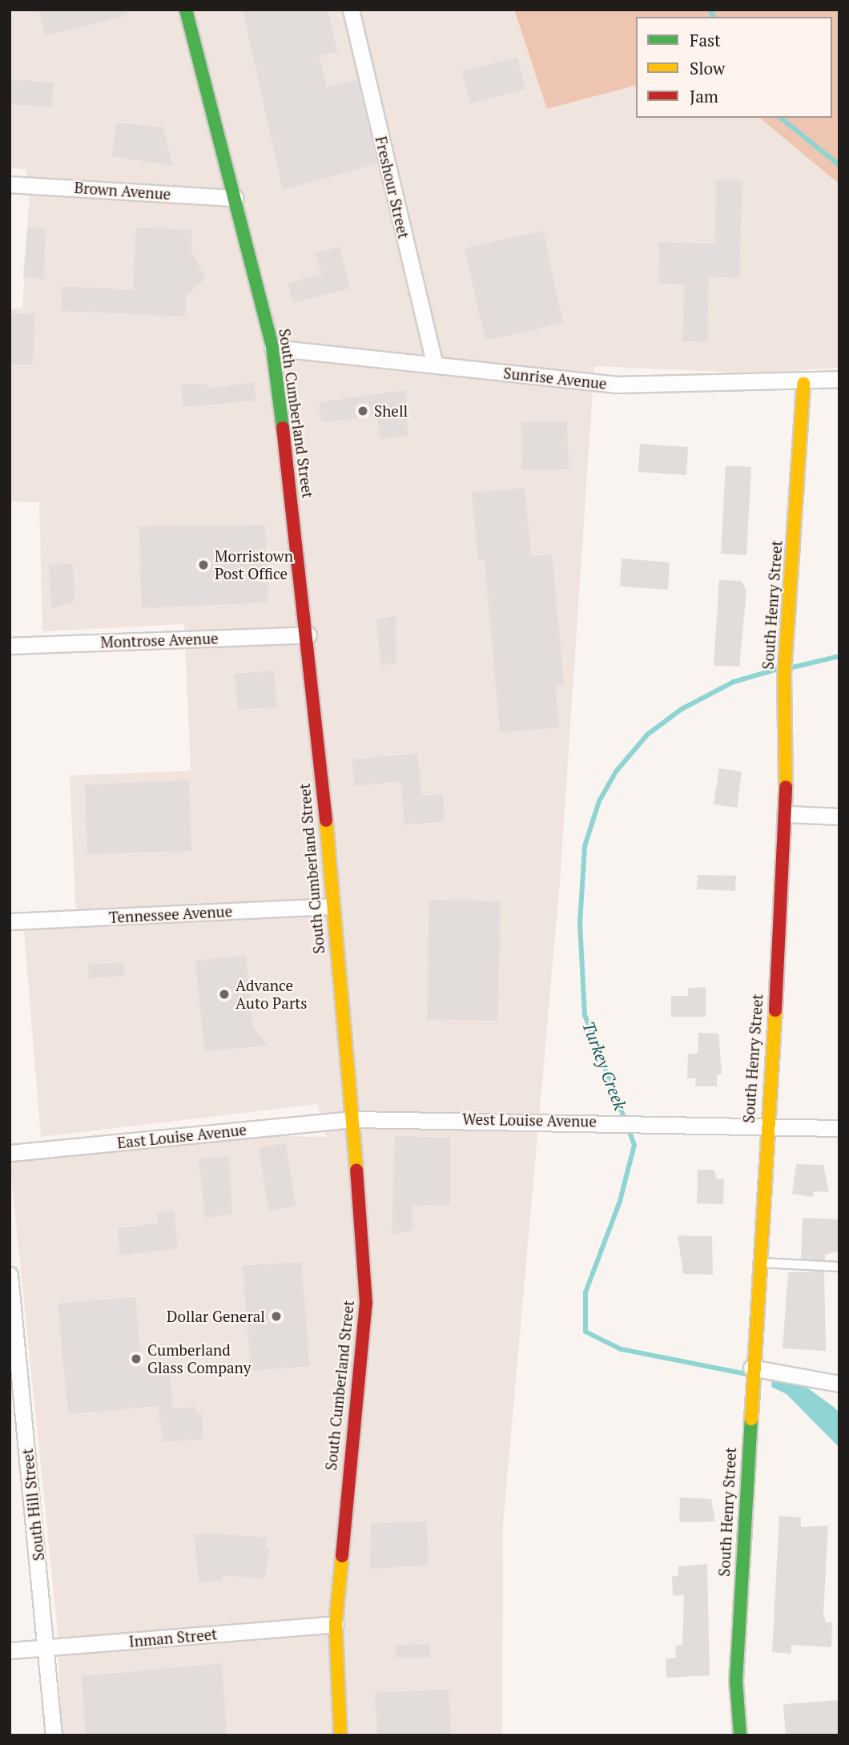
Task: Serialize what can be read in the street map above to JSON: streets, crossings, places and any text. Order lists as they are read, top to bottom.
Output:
{
  "streets": {
    "main road": ["South Cumberland Street", "South Henry Street"],
    "street": [
      "Freshour Street",
      "Brown Avenue",
      "Sunrise Avenue",
      "Montrose Avenue",
      "Tennessee Avenue",
      "West Louise Avenue",
      "East Louise Avenue",
      "South Hill Street",
      "Inman Street"
    ]
  },
  "crossings": [
    ["Freshour Street", "Sunrise Avenue"],
    ["Brown Avenue", "South Cumberland Street"],
    ["Sunrise Avenue", "South Cumberland Street"],
    ["Sunrise Avenue", "South Henry Street"],
    ["South Cumberland Street", "Montrose Avenue"],
    ["South Cumberland Street", "Tennessee Avenue"],
    ["South Cumberland Street", "West Louise Avenue"],
    ["South Cumberland Street", "East Louise Avenue"],
    ["South Cumberland Street", "Inman Street"],
    ["South Henry Street", "West Louise Avenue"],
    ["West Louise Avenue", "East Louise Avenue"],
    ["South Hill Street", "Inman Street"]
  ],
  "water": ["Turkey Creek"],
  "places": [
    "Shell",
    "Morristown Post Office",
    "Advance Auto Parts",
    "Dollar General",
    "Cumberland Glass Company"
  ],
  "legend": ["Fast", "Slow", "Jam"]
}
